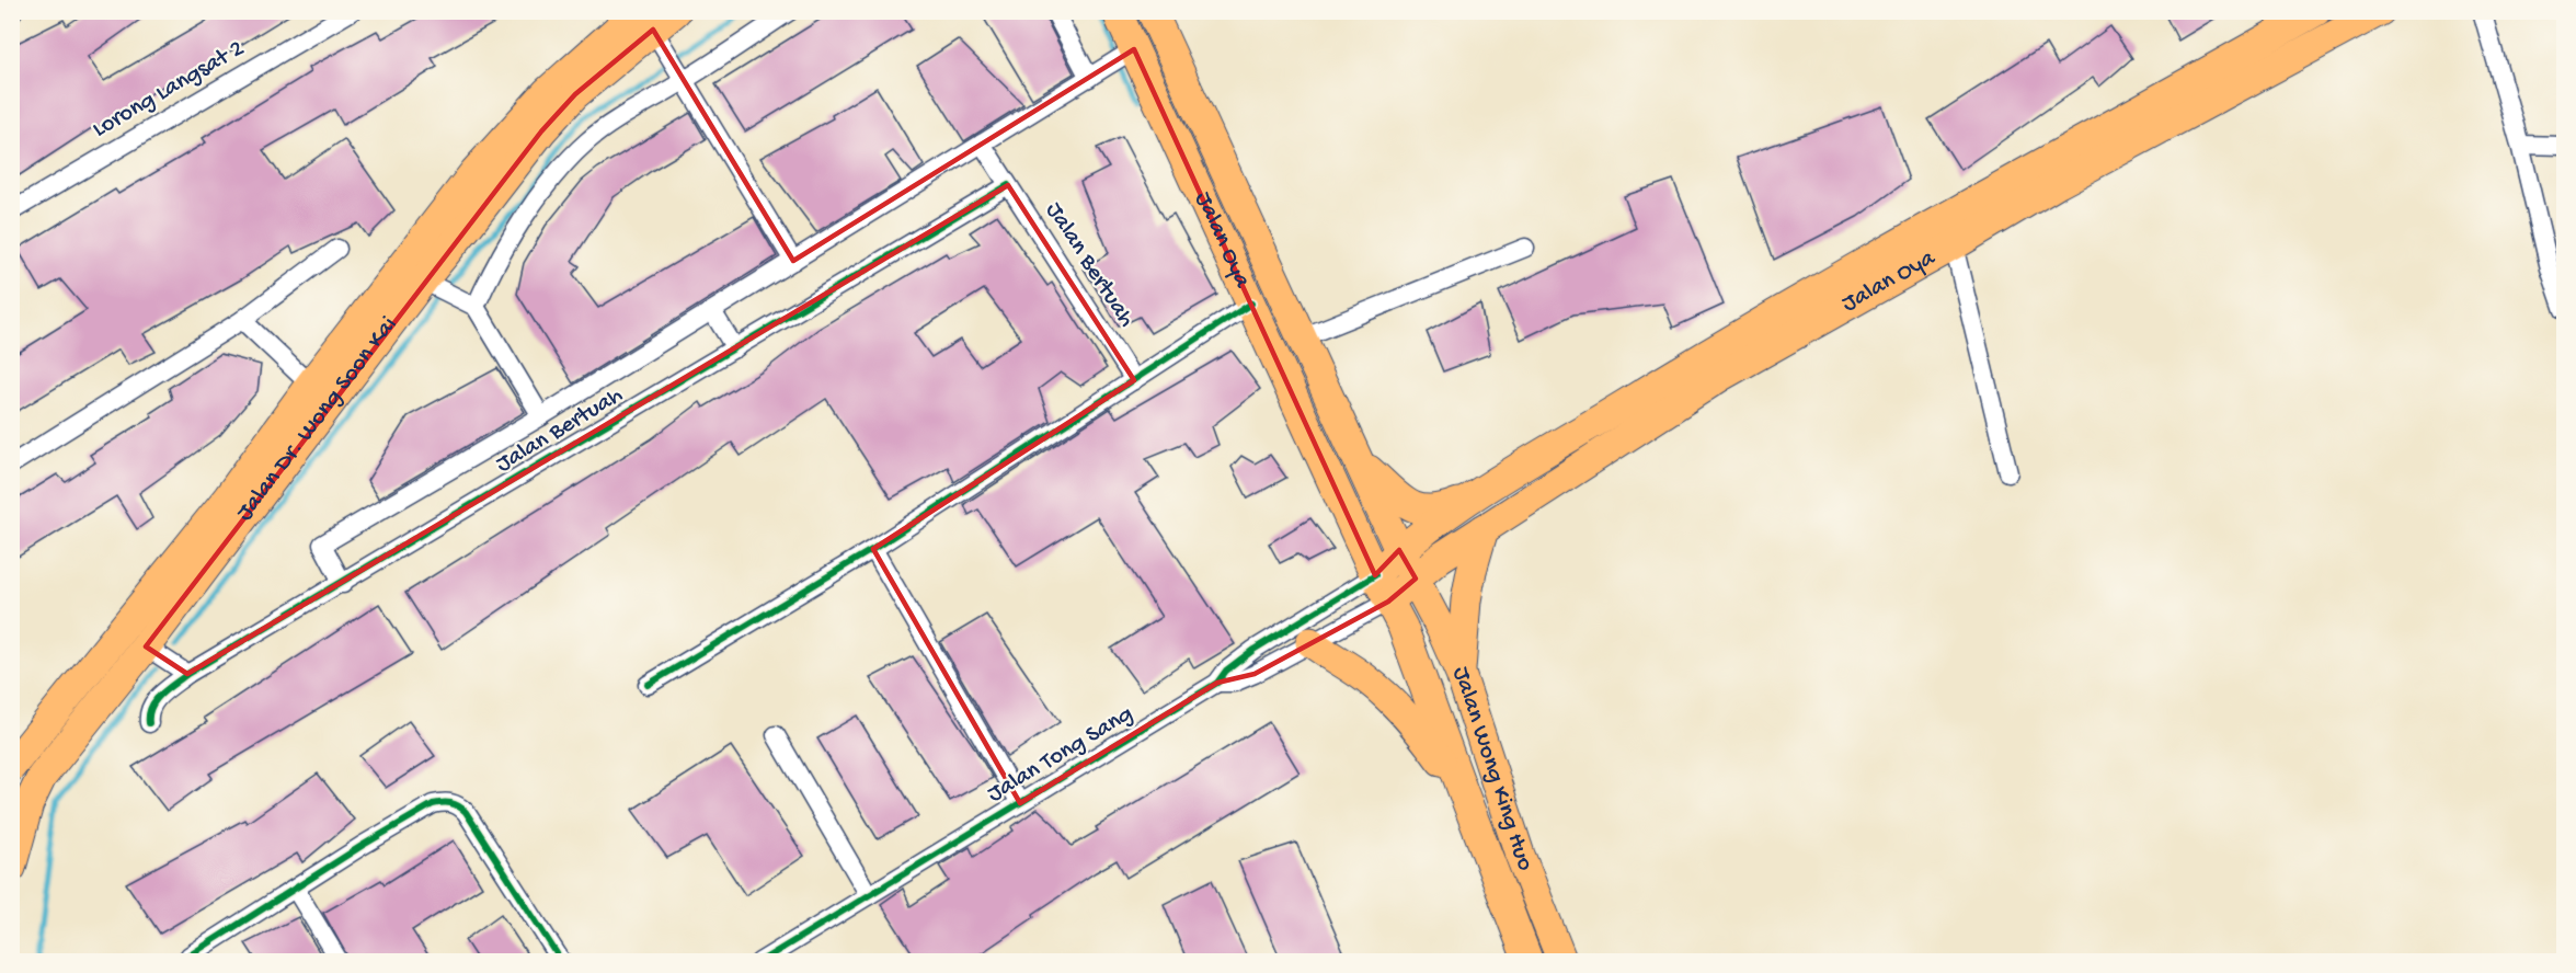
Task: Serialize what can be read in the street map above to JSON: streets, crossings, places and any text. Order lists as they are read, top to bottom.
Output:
{
  "streets": {
    "main road": ["Jalan Oya", "Jalan Dr. Wong Soon Kai", "Jalan Wong King Huo"],
    "street": ["Lorong Langsat 2", "Jalan Bertuah", "Jalan Tong Sang"]
  },
  "crossings": [
    ["Jalan Oya", "Jalan Tong Sang"],
    ["Jalan Oya", "Jalan Wong King Huo"],
    ["Jalan Tong Sang", "Jalan Wong King Huo"]
  ]
}
